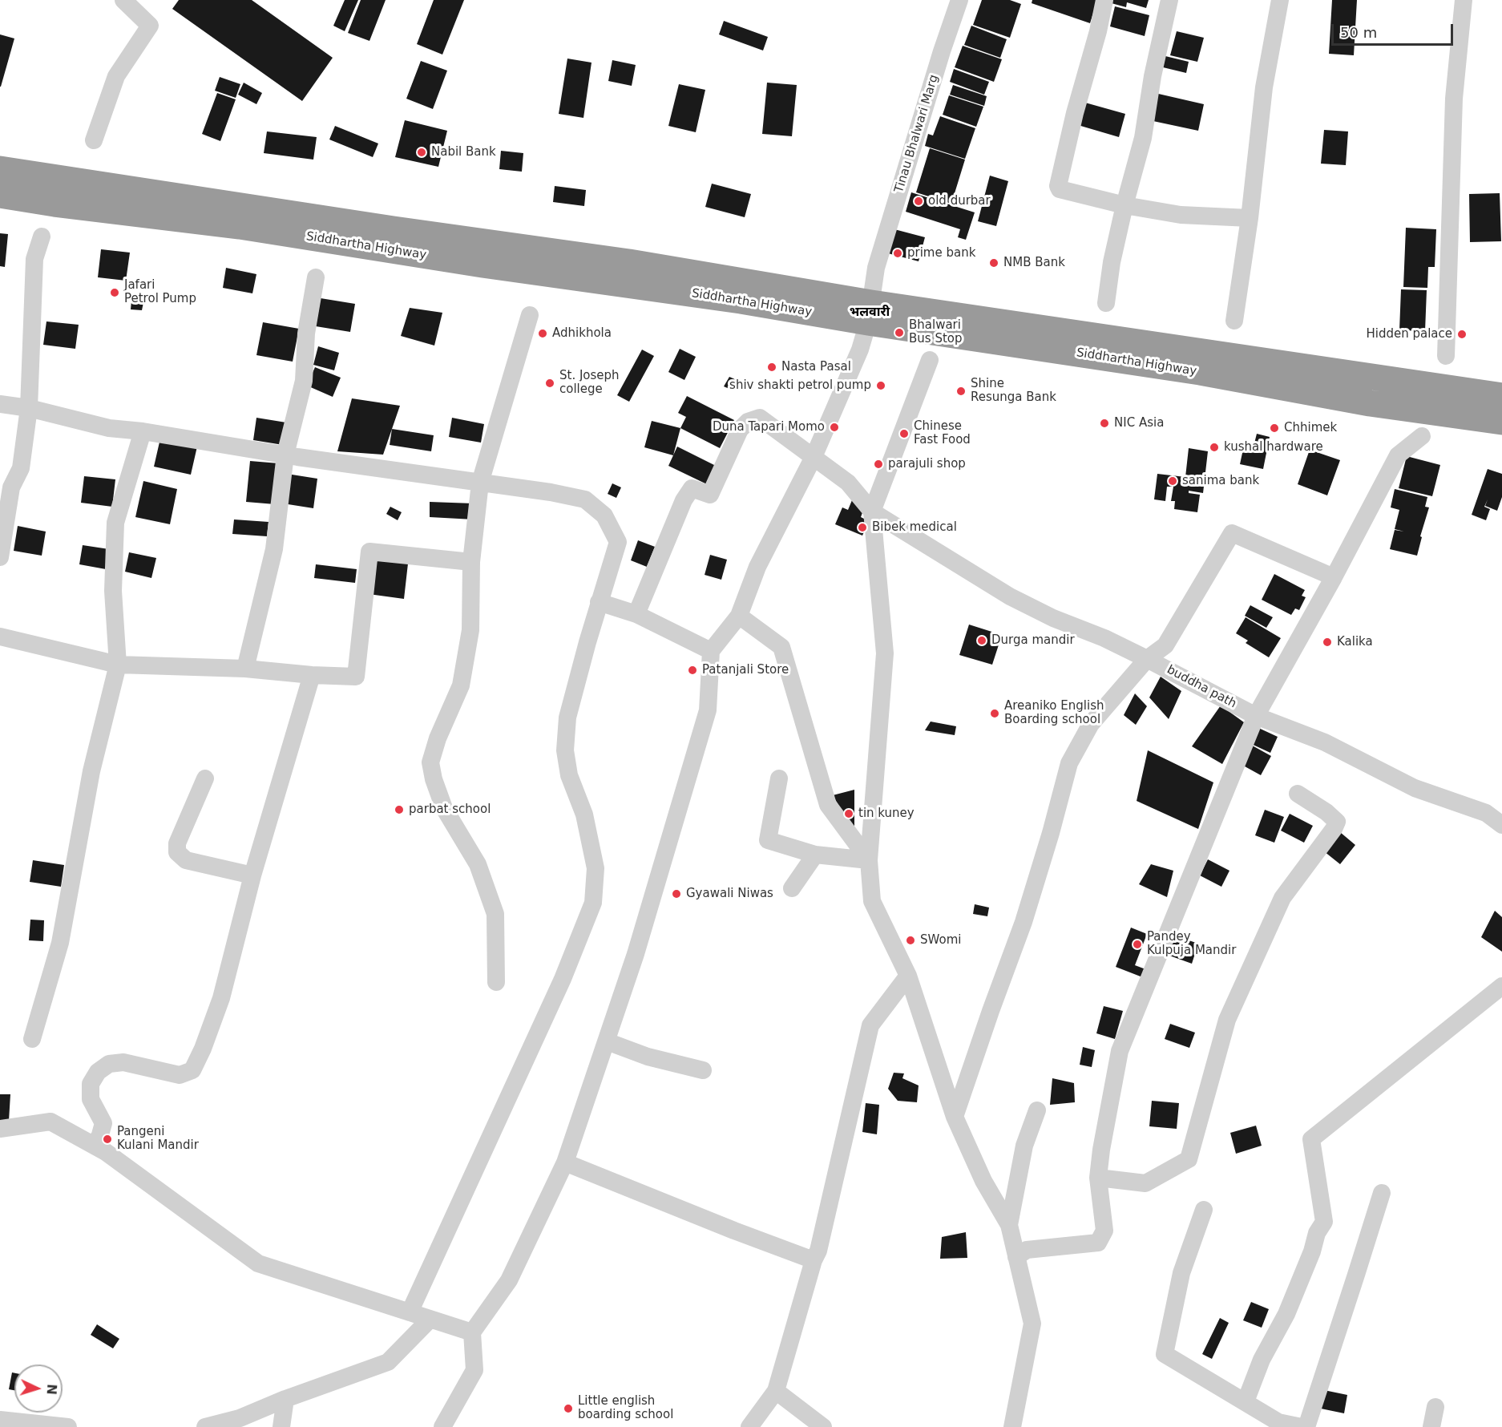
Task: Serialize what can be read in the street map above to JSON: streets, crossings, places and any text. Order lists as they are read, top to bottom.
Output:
{
  "streets": {
    "highway": ["Siddhartha Highway"],
    "street": ["Tinau Bhalwari Marg", "buddha path"]
  },
  "crossings": [
    ["Tinau Bhalwari Marg", "Siddhartha Highway"],
    ["Tinau Bhalwari Marg", "buddha path"]
  ],
  "districts": ["भलवारी"],
  "places": [
    "Nabil Bank",
    "old durbar",
    "prime bank",
    "NMB Bank",
    "Jafari Petrol Pump",
    "Bhalwari Bus Stop",
    "Adhikhola",
    "Hidden palace",
    "Nasta Pasal",
    "St. Joseph college",
    "shiv shakti petrol pump",
    "Shine Resunga Bank",
    "NIC Asia",
    "Duna Tapari Momo",
    "Chhimek",
    "Chinese Fast Food",
    "kushal hardware",
    "parajuli shop",
    "sanima bank",
    "Bibek medical",
    "Durga mandir",
    "Kalika",
    "Patanjali Store",
    "Areaniko English Boarding school",
    "parbat school",
    "tin kuney",
    "Gyawali Niwas",
    "SWomi",
    "Pandey Kulpuja Mandir",
    "Pangeni Kulani Mandir",
    "Little english boarding school"
  ],
  "scale_bar": "50 m",
  "north": "right"
}
